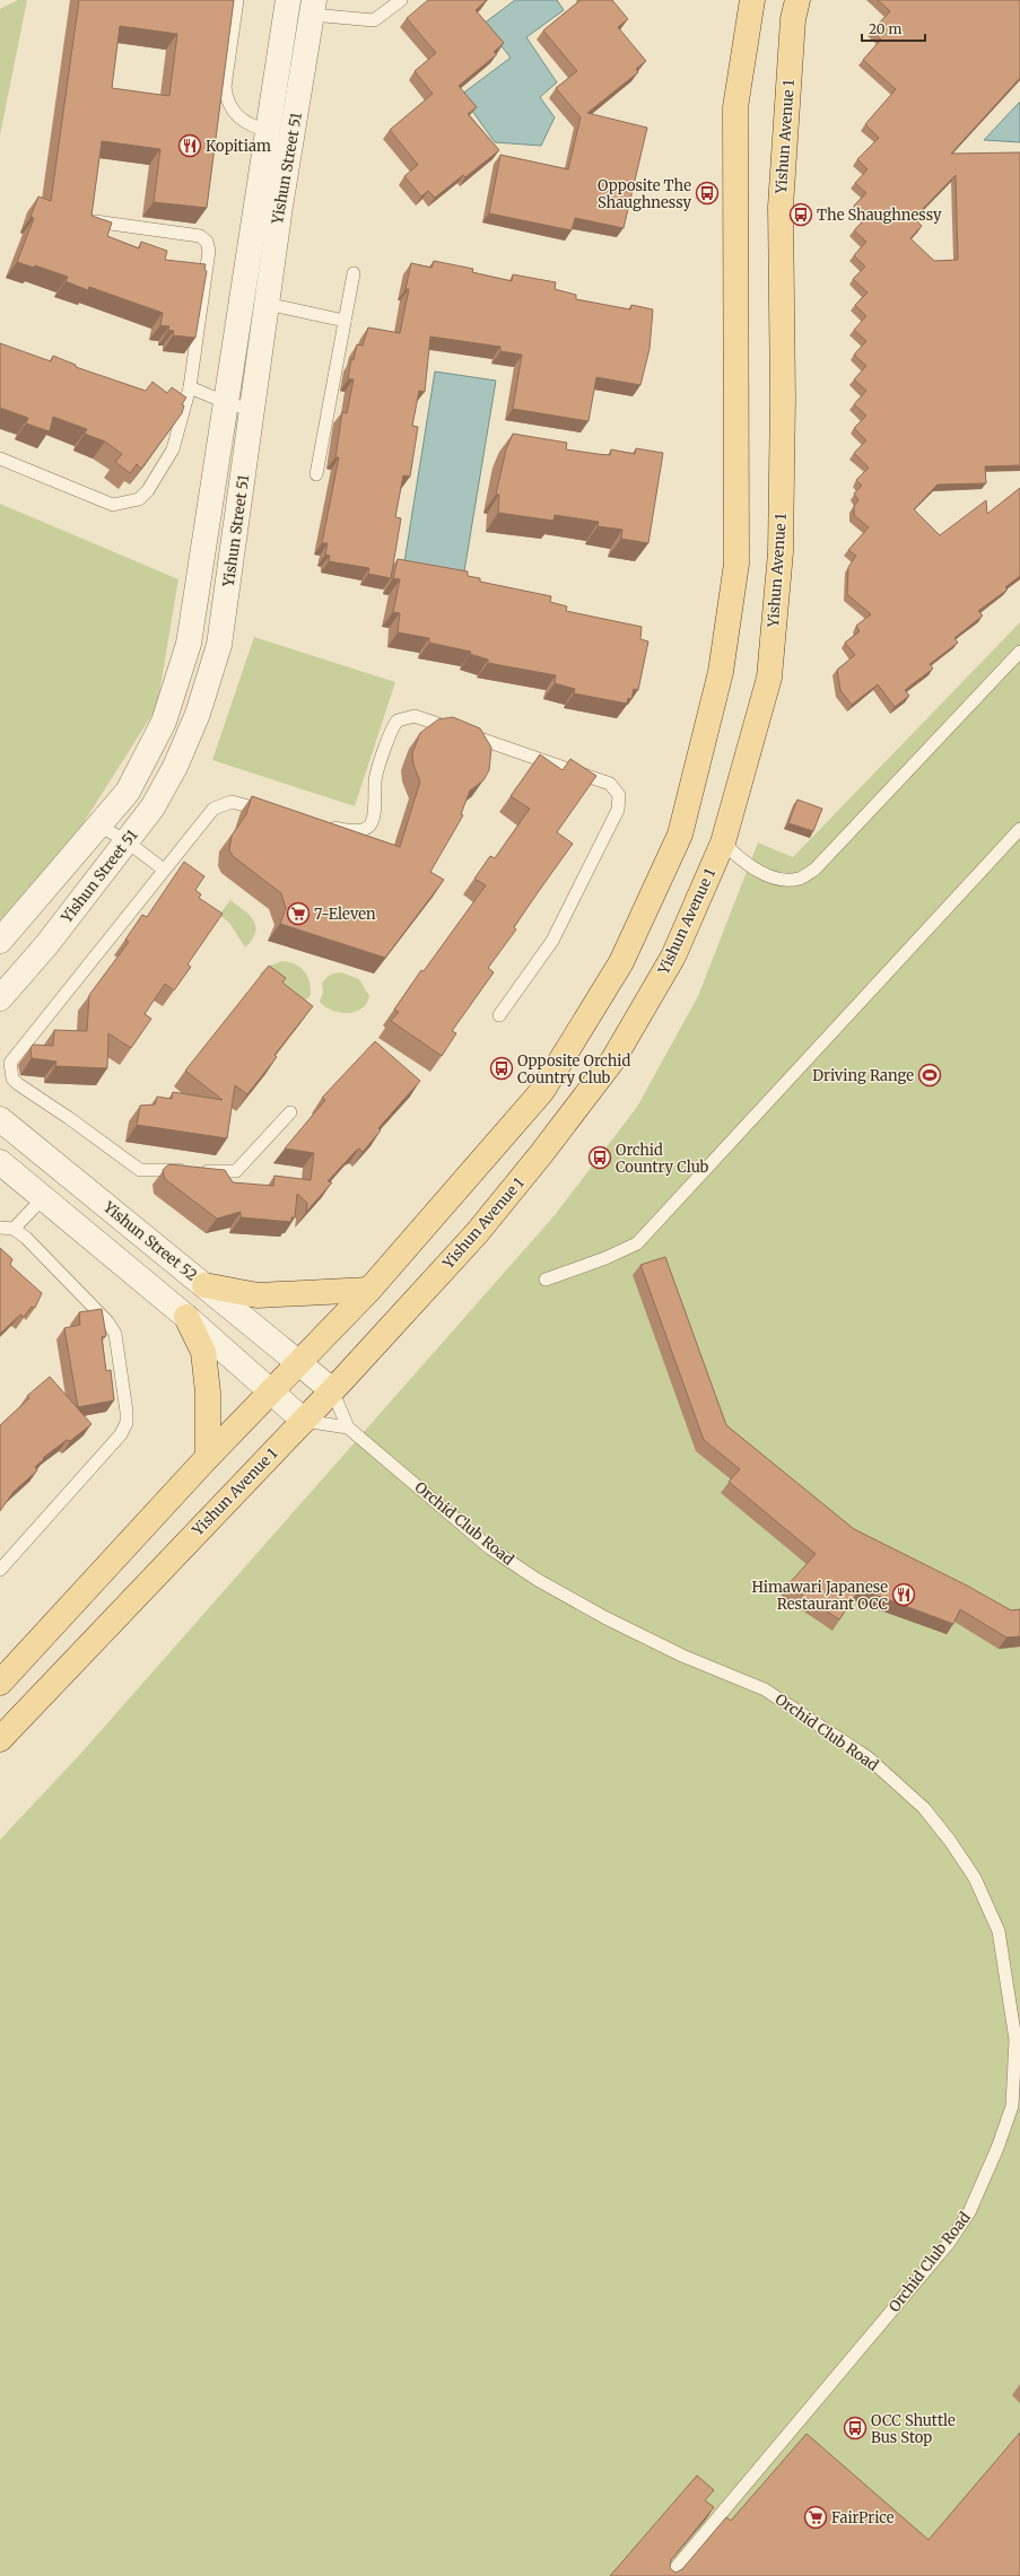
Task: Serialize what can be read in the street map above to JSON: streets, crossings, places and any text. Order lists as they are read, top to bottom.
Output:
{
  "streets": {
    "main road": ["Yishun Avenue 1"],
    "street": ["Yishun Street 51", "Yishun Street 52", "Orchid Club Road"]
  },
  "crossings": [
    ["Yishun Avenue 1", "Orchid Club Road"],
    ["Yishun Street 52", "Orchid Club Road"]
  ],
  "places": {
    "restaurant": ["Kopitiam", "Himawari Japanese Restaurant OCC"],
    "bus stop": [
      "Opposite The Shaughnessy",
      "The Shaughnessy",
      "Opposite Orchid Country Club",
      "Orchid Country Club",
      "OCC Shuttle Bus Stop"
    ],
    "supermarket": ["7-Eleven", "FairPrice"],
    "sports": ["Driving Range"]
  },
  "scale_bar": "20 m"
}
